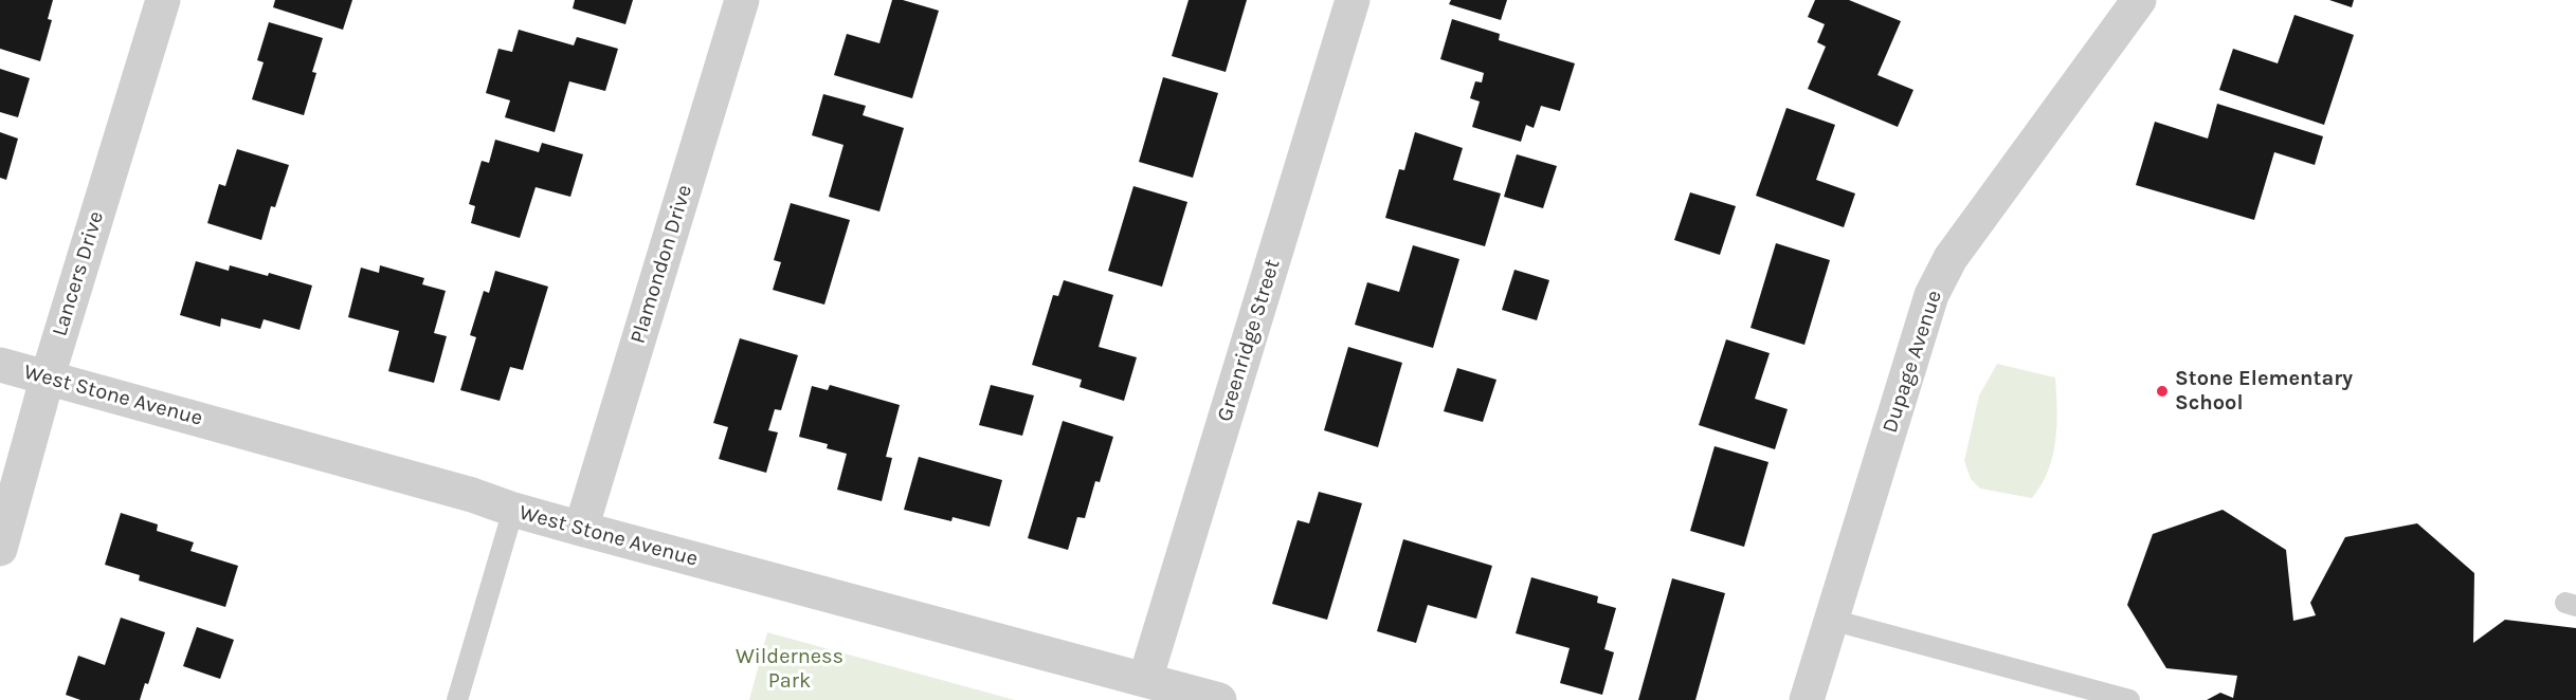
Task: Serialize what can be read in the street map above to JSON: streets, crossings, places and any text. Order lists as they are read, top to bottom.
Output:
{
  "streets": {
    "street": [
      "Plamondon Drive",
      "Lancers Drive",
      "Greenridge Street",
      "Dupage Avenue",
      "West Stone Avenue"
    ]
  },
  "crossings": [
    ["Plamondon Drive", "West Stone Avenue"],
    ["Lancers Drive", "West Stone Avenue"],
    ["Greenridge Street", "West Stone Avenue"]
  ],
  "parks": ["Wilderness Park"],
  "places": ["Stone Elementary School"]
}
